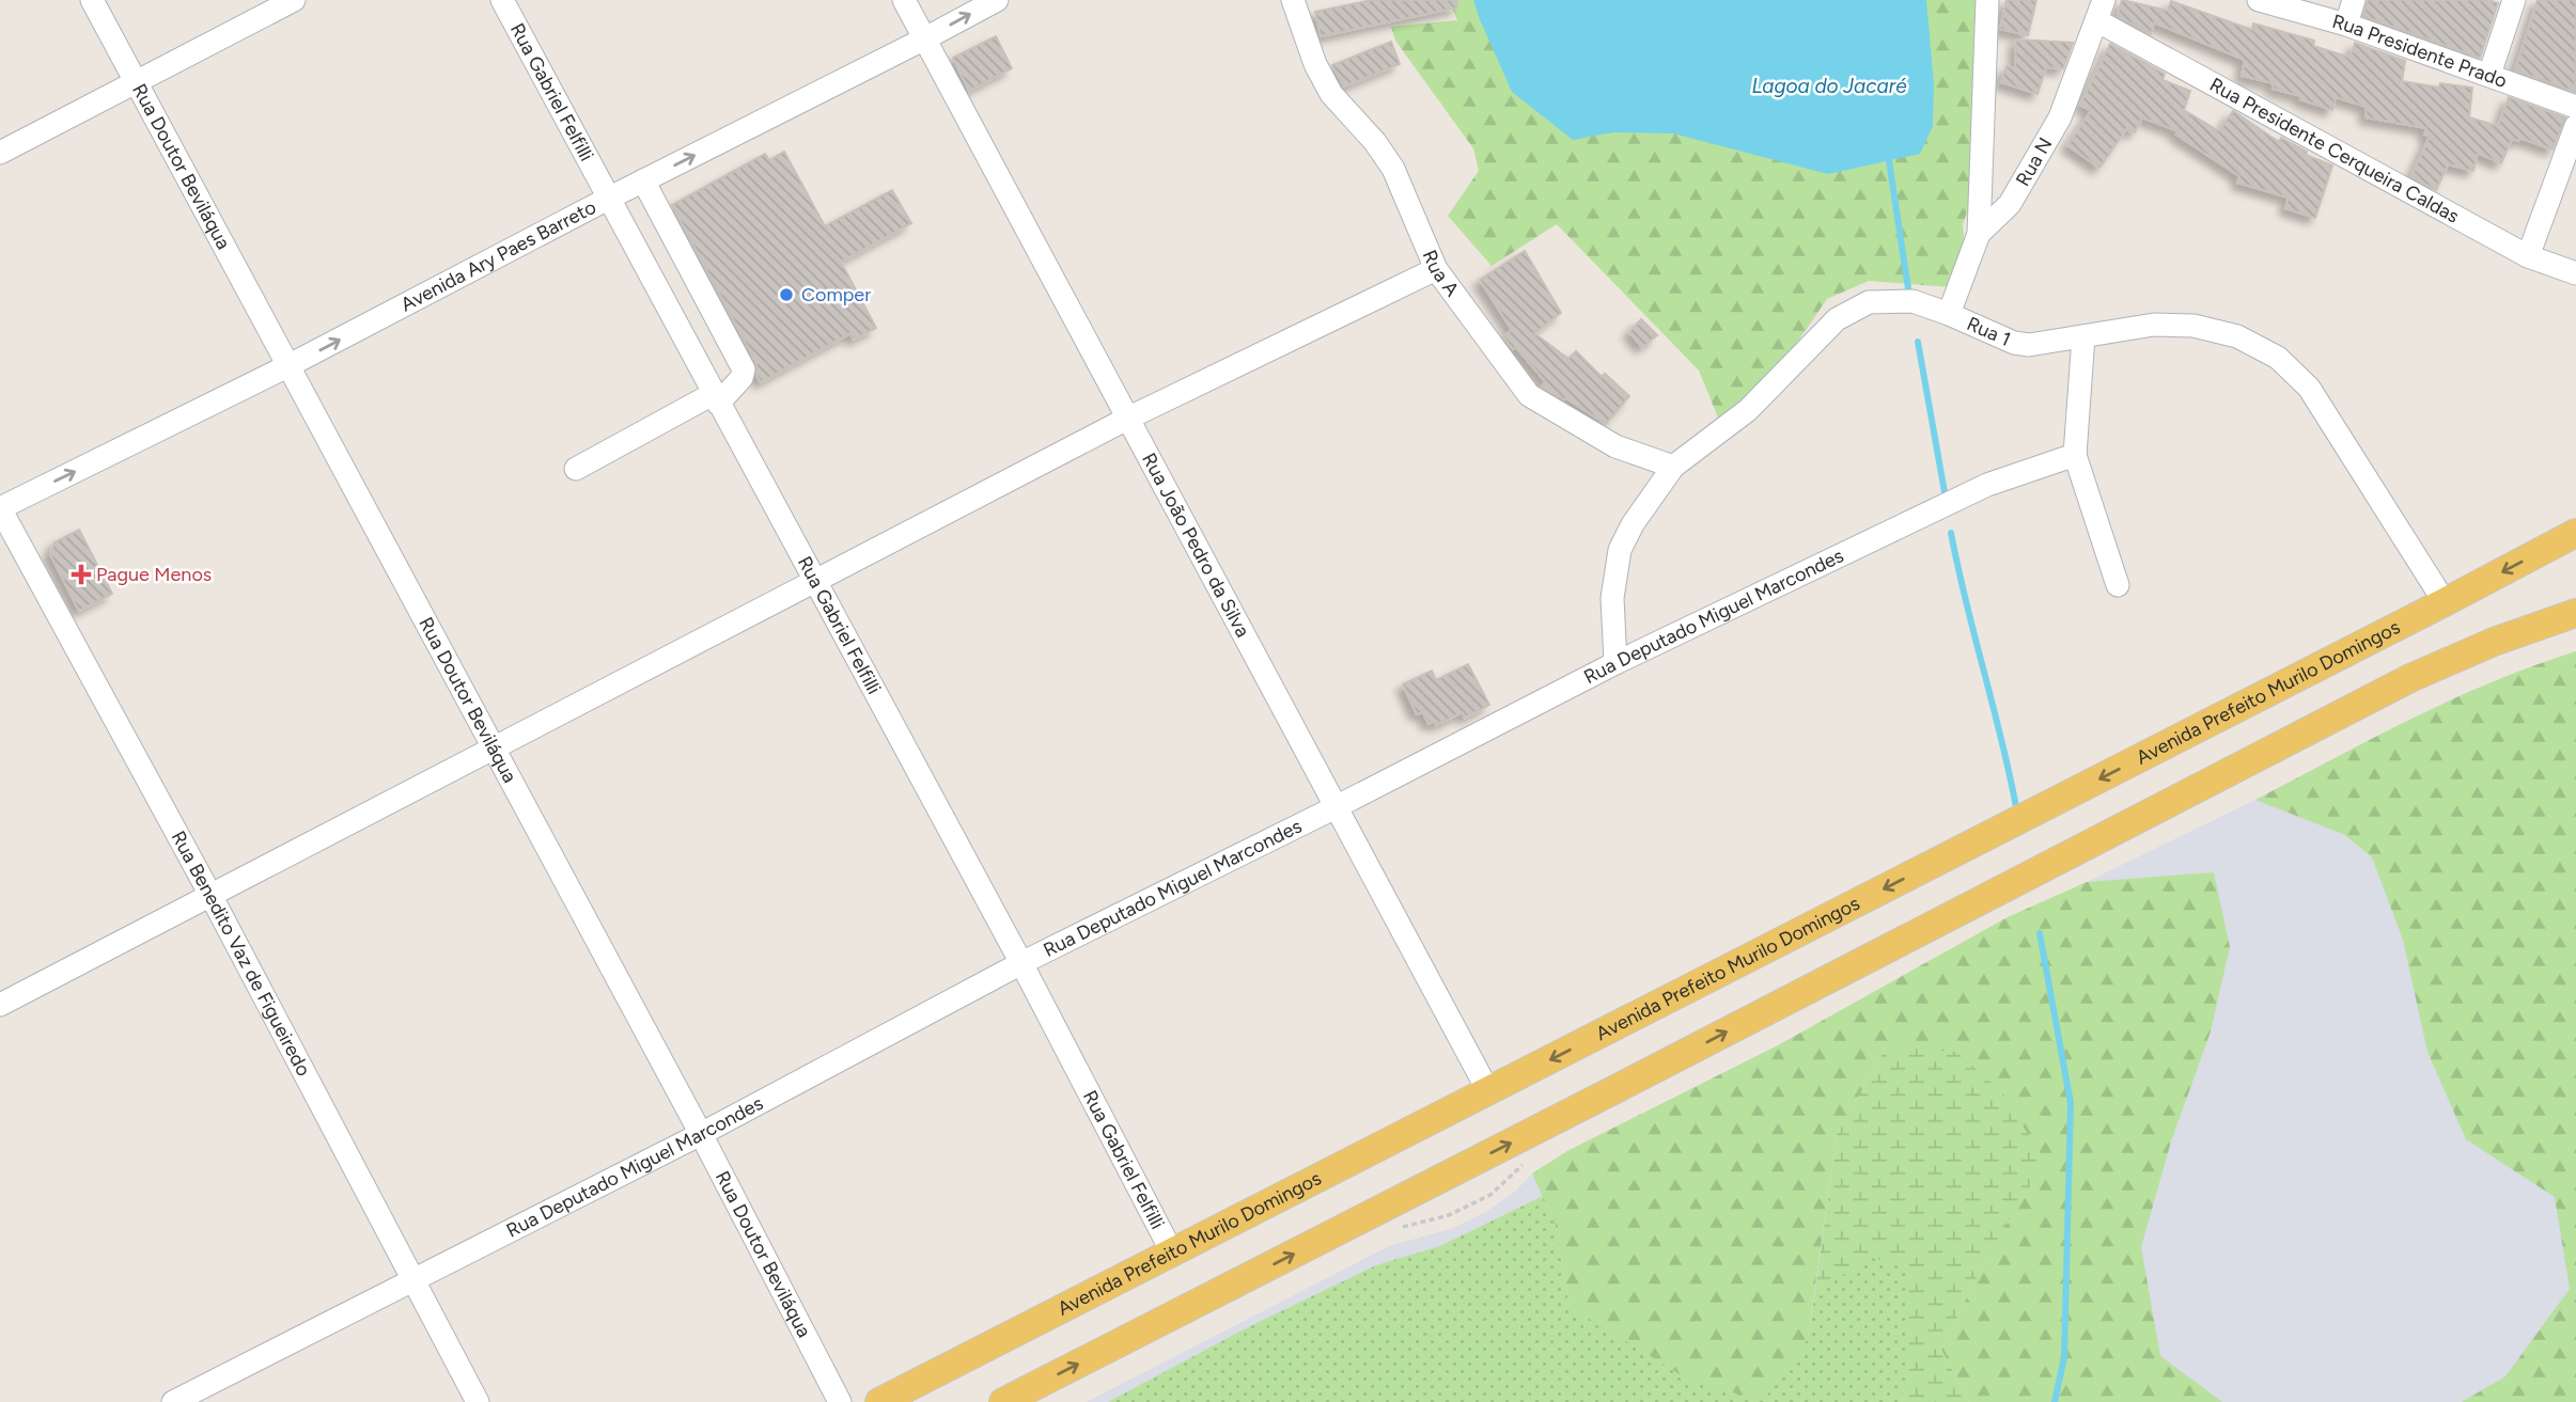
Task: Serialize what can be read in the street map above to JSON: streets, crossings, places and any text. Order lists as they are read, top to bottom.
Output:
{
  "streets": {
    "main road": ["Avenida Prefeito Murilo Domingos"],
    "street": [
      "Rua Presidente Prado",
      "Rua Gabriel Felfilli",
      "Rua Presidente Cerqueira Caldas",
      "Rua N",
      "Rua Doutor Beviláqua",
      "Avenida Ary Paes Barreto",
      "Rua A",
      "Rua 1",
      "Rua João Pedro da Silva",
      "Rua Deputado Miguel Marcondes",
      "Rua Benedito Vaz de Figueiredo"
    ]
  },
  "crossings": [
    ["Rua Gabriel Felfilli", "Avenida Ary Paes Barreto"],
    ["Rua Gabriel Felfilli", "Rua Deputado Miguel Marcondes"],
    ["Rua Gabriel Felfilli", "Avenida Prefeito Murilo Domingos"],
    ["Rua Presidente Cerqueira Caldas", "Rua N"],
    ["Rua N", "Rua 1"],
    ["Rua Doutor Beviláqua", "Avenida Ary Paes Barreto"],
    ["Rua Doutor Beviláqua", "Rua Deputado Miguel Marcondes"],
    ["Avenida Ary Paes Barreto", "Rua João Pedro da Silva"],
    ["Avenida Ary Paes Barreto", "Rua Benedito Vaz de Figueiredo"],
    ["Rua A", "Rua 1"],
    ["Rua 1", "Rua Deputado Miguel Marcondes"],
    ["Rua 1", "Avenida Prefeito Murilo Domingos"],
    ["Rua João Pedro da Silva", "Rua Deputado Miguel Marcondes"],
    ["Rua João Pedro da Silva", "Avenida Prefeito Murilo Domingos"],
    ["Rua Deputado Miguel Marcondes", "Rua Benedito Vaz de Figueiredo"]
  ],
  "one_way": ["Avenida Ary Paes Barreto"],
  "water": ["Lagoa do Jacaré"],
  "places": {
    "other": ["Comper"],
    "health": ["Pague Menos"]
  }
}
